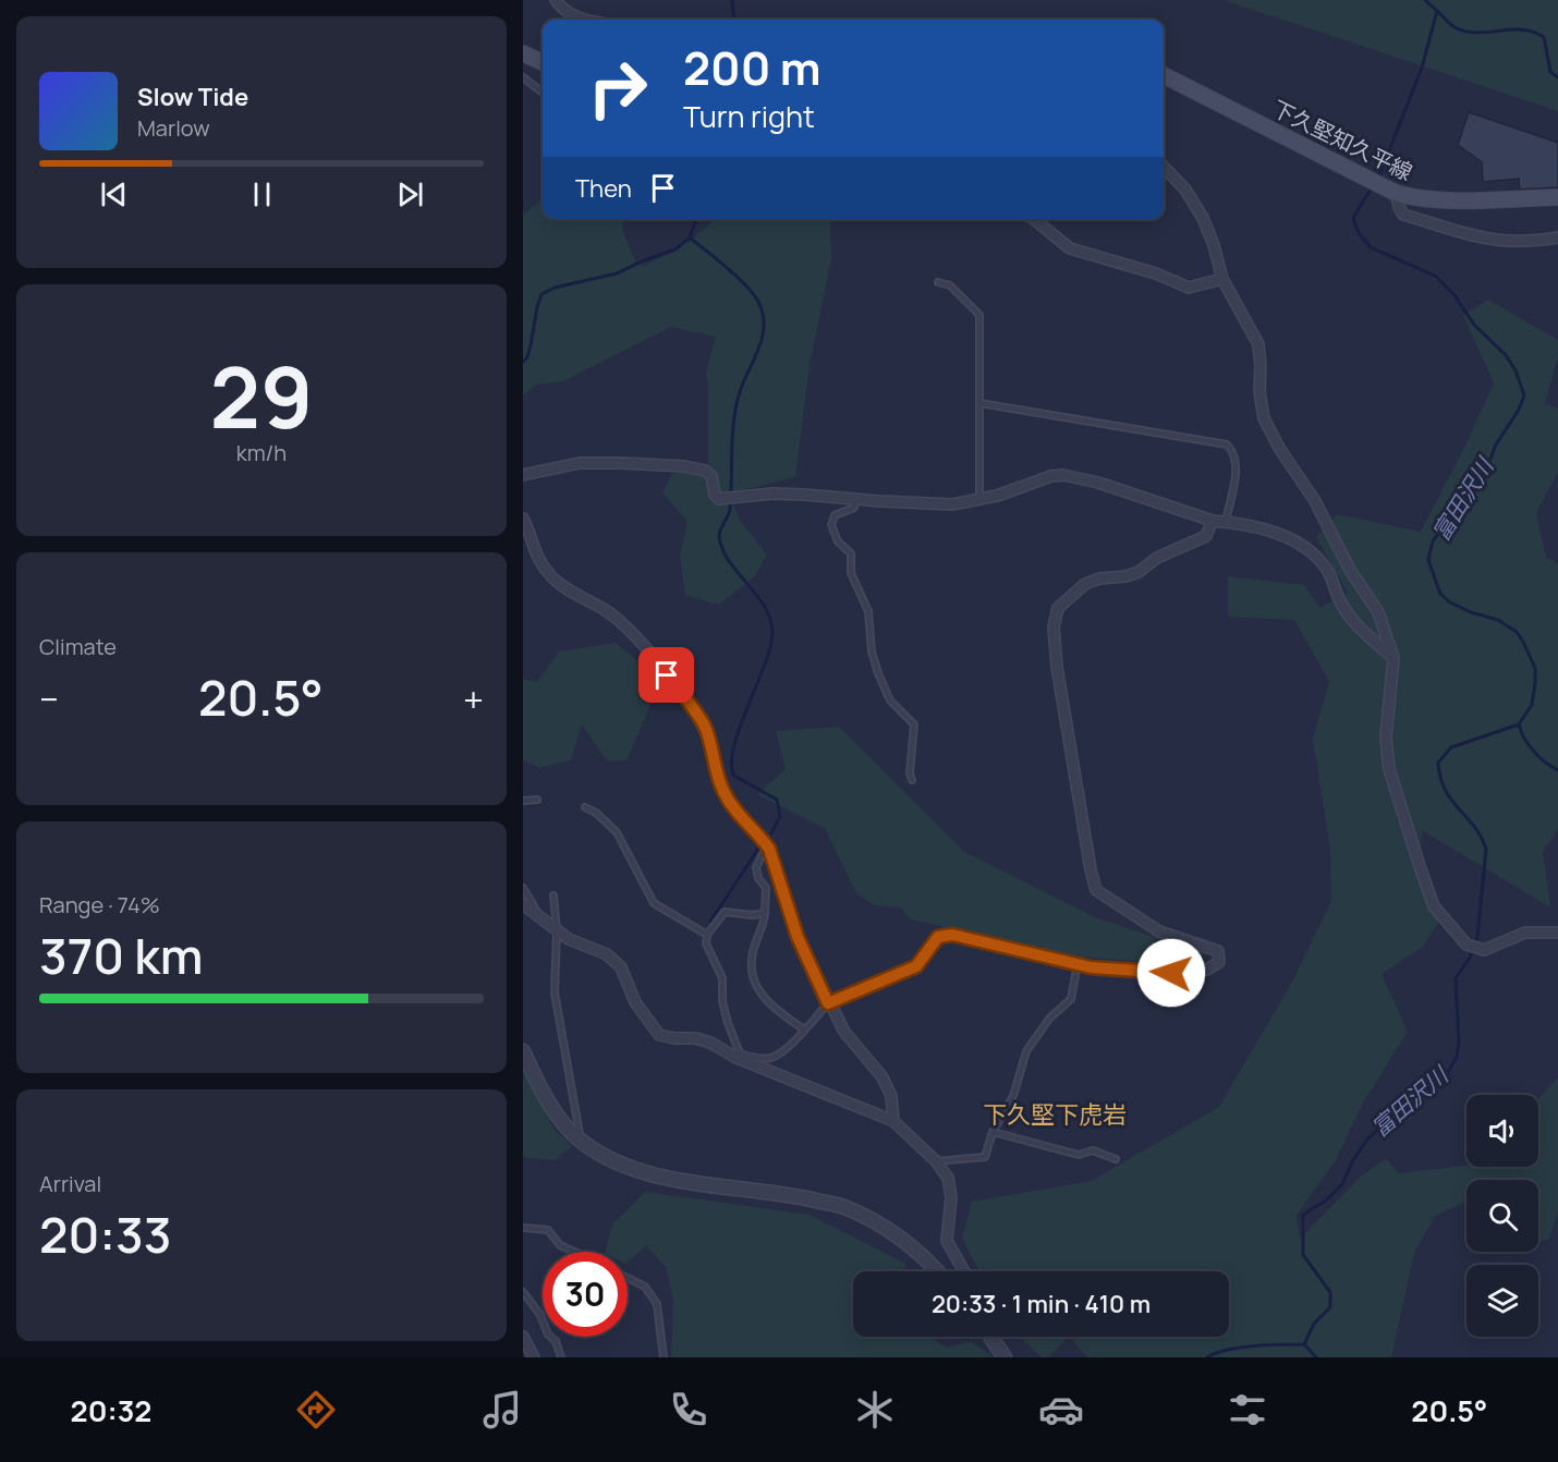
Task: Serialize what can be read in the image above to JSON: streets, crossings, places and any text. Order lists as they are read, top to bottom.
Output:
{
  "streets": {
    "main road": ["下久堅知久平線"]
  },
  "districts": ["下久堅下虎岩"],
  "water": ["富田沢川"],
  "page": {
    "turn": ["200 m", "Turn right"],
    "song": ["Slow Tide", "Marlow"],
    "then": "Then",
    "tile": [
      ["29", "km/h"],
      "Climate",
      ["Range · 74%", "370 km"],
      ["Arrival", "20:33"]
    ],
    "heat": ["−", "20.5°", "+"],
    "limit": "30",
    "trip": "20:33 · 1 min · 410 m",
    "tabs": ["20:32", "20.5°"]
  }
}
